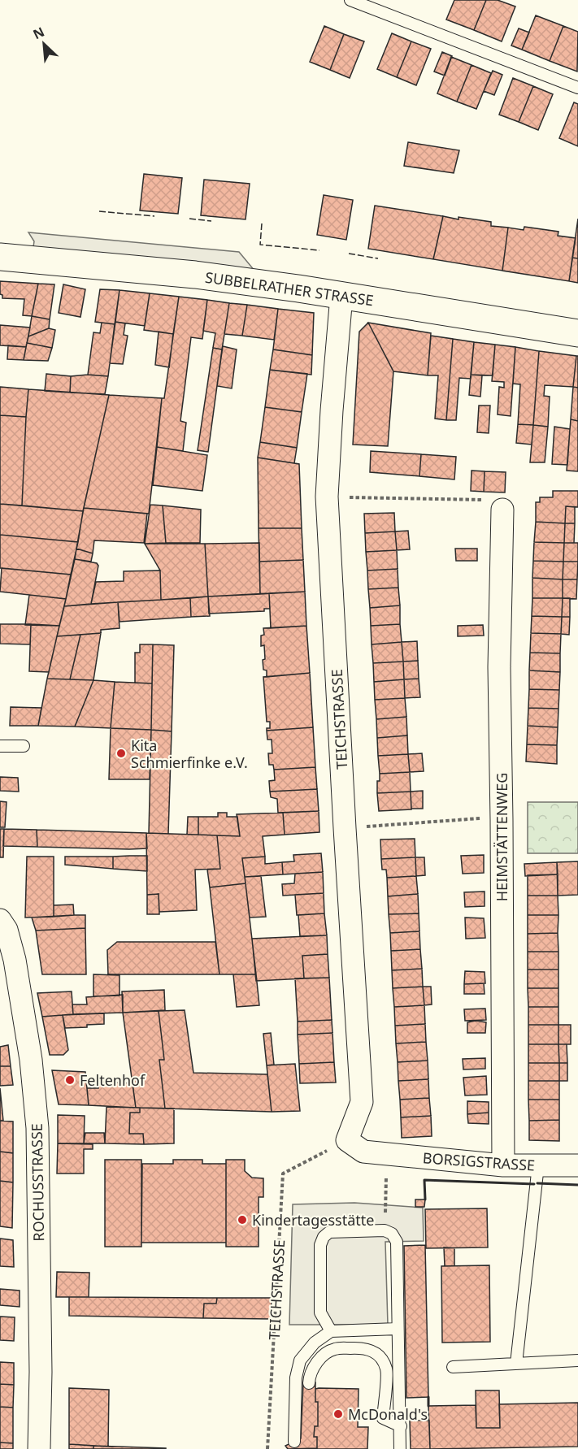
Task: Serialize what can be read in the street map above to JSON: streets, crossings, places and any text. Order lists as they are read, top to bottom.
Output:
{
  "streets": {
    "street": [
      "SUBBELRATHER STRASSE",
      "TEICHSTRASSE",
      "HEIMSTÄTTENWEG",
      "BORSIGSTRASSE",
      "ROCHUSSTRASSE"
    ]
  },
  "crossings": [
    ["SUBBELRATHER STRASSE", "TEICHSTRASSE"],
    ["HEIMSTÄTTENWEG", "BORSIGSTRASSE"]
  ],
  "places": [
    "Kita Schmierfinke e.V.",
    "Feltenhof",
    "Kindertagesstätte",
    "McDonald's"
  ],
  "north": "top left"
}
